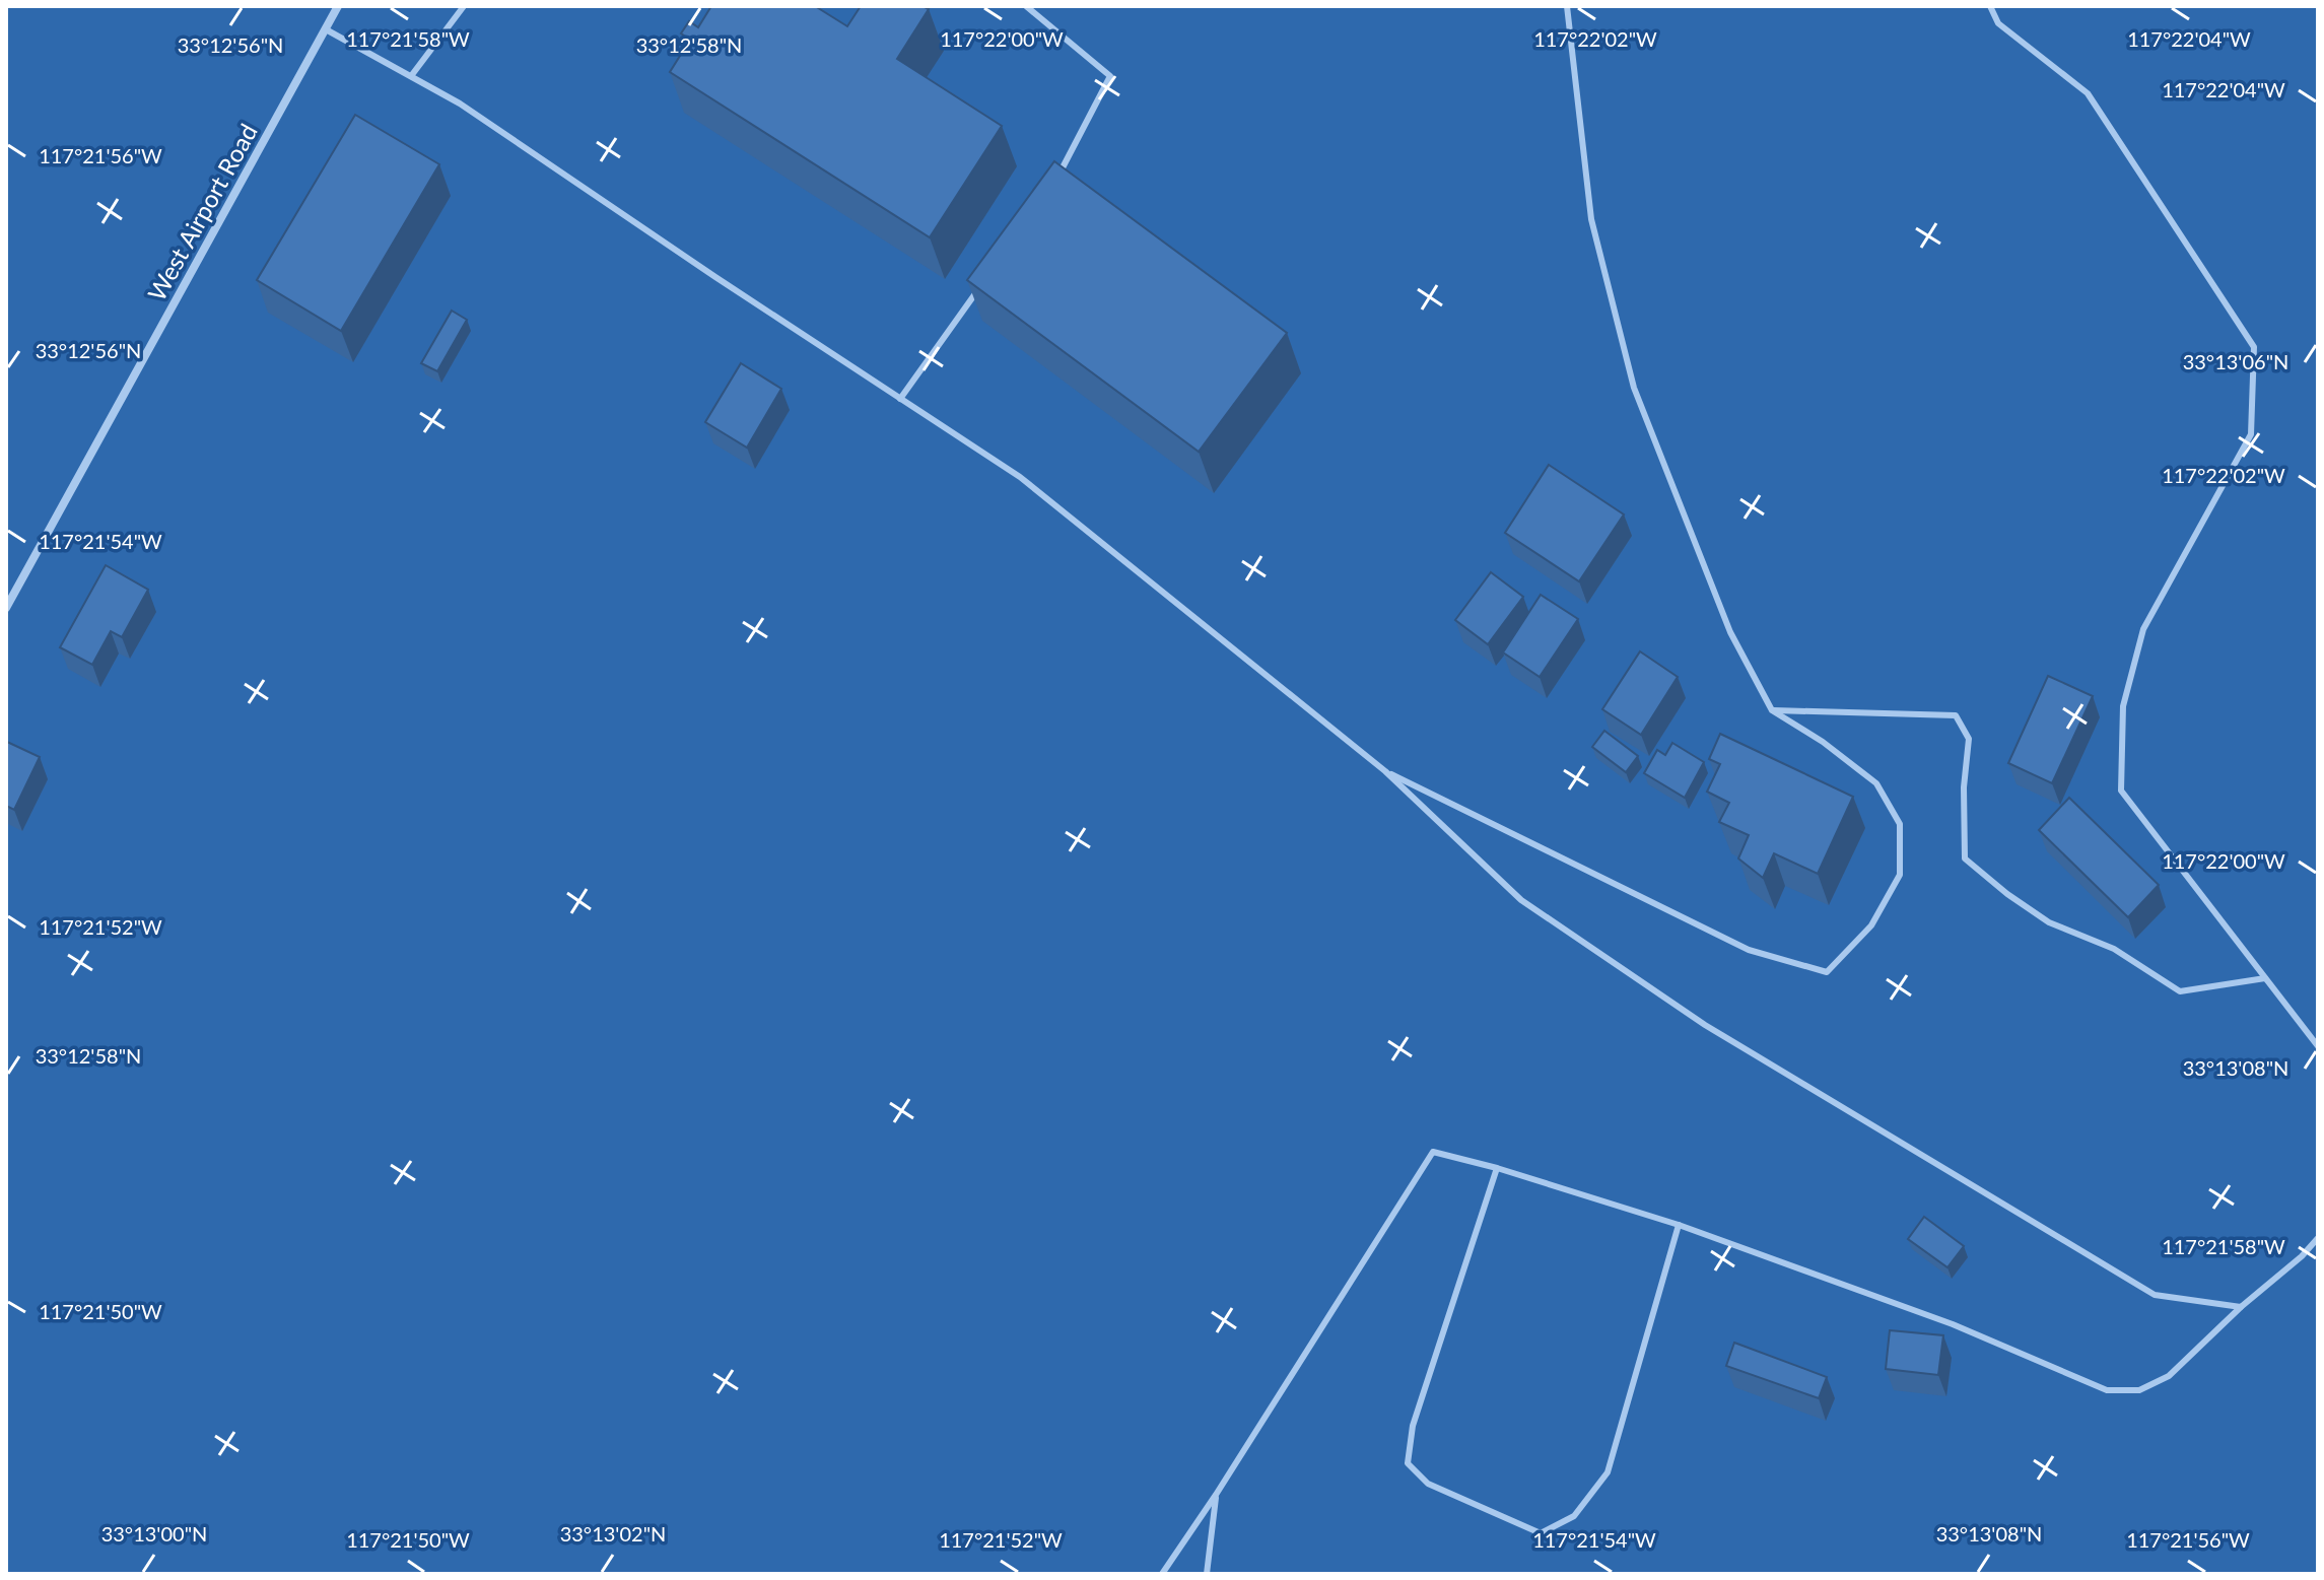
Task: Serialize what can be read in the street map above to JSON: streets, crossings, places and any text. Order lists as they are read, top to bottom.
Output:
{
  "streets": {
    "street": ["West Airport Road"]
  },
  "coordinates": [
    "117°21'58\"W",
    "117°22'02\"W",
    "117°22'00\"W",
    "117°22'04\"W",
    "33°12'56\"N",
    "33°12'58\"N",
    "117°21'56\"W",
    "33°13'06\"N",
    "117°21'54\"W",
    "117°21'52\"W",
    "33°13'08\"N",
    "117°21'50\"W",
    "33°13'00\"N",
    "33°13'02\"N"
  ]
}
